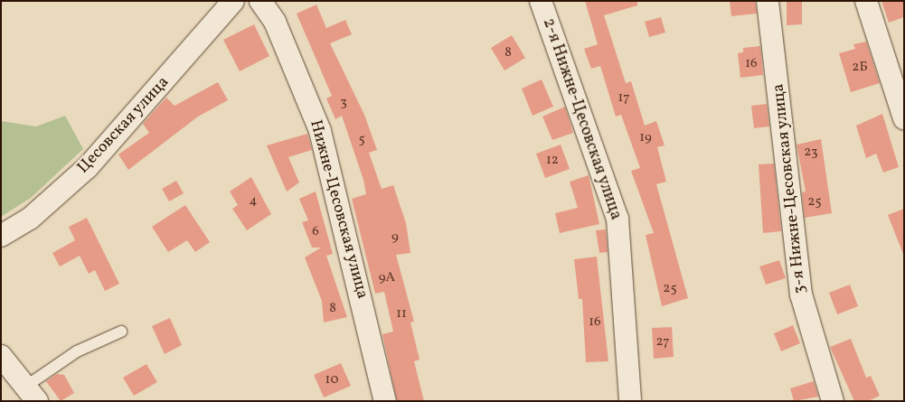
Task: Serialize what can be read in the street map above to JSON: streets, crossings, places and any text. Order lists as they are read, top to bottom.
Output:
{
  "streets": {
    "street": [
      "2-я Нижне-Цесовская улица",
      "Цесовская улица",
      "3-я Нижне-Цесовская улица",
      "Нижне-Цесовская улица"
    ]
  },
  "house_numbers": [
    "8",
    "16",
    "2Б",
    "17",
    "3",
    "19",
    "5",
    "23",
    "12",
    "4",
    "25",
    "6",
    "9",
    "9А",
    "25",
    "8",
    "11",
    "16",
    "27",
    "10"
  ]
}
